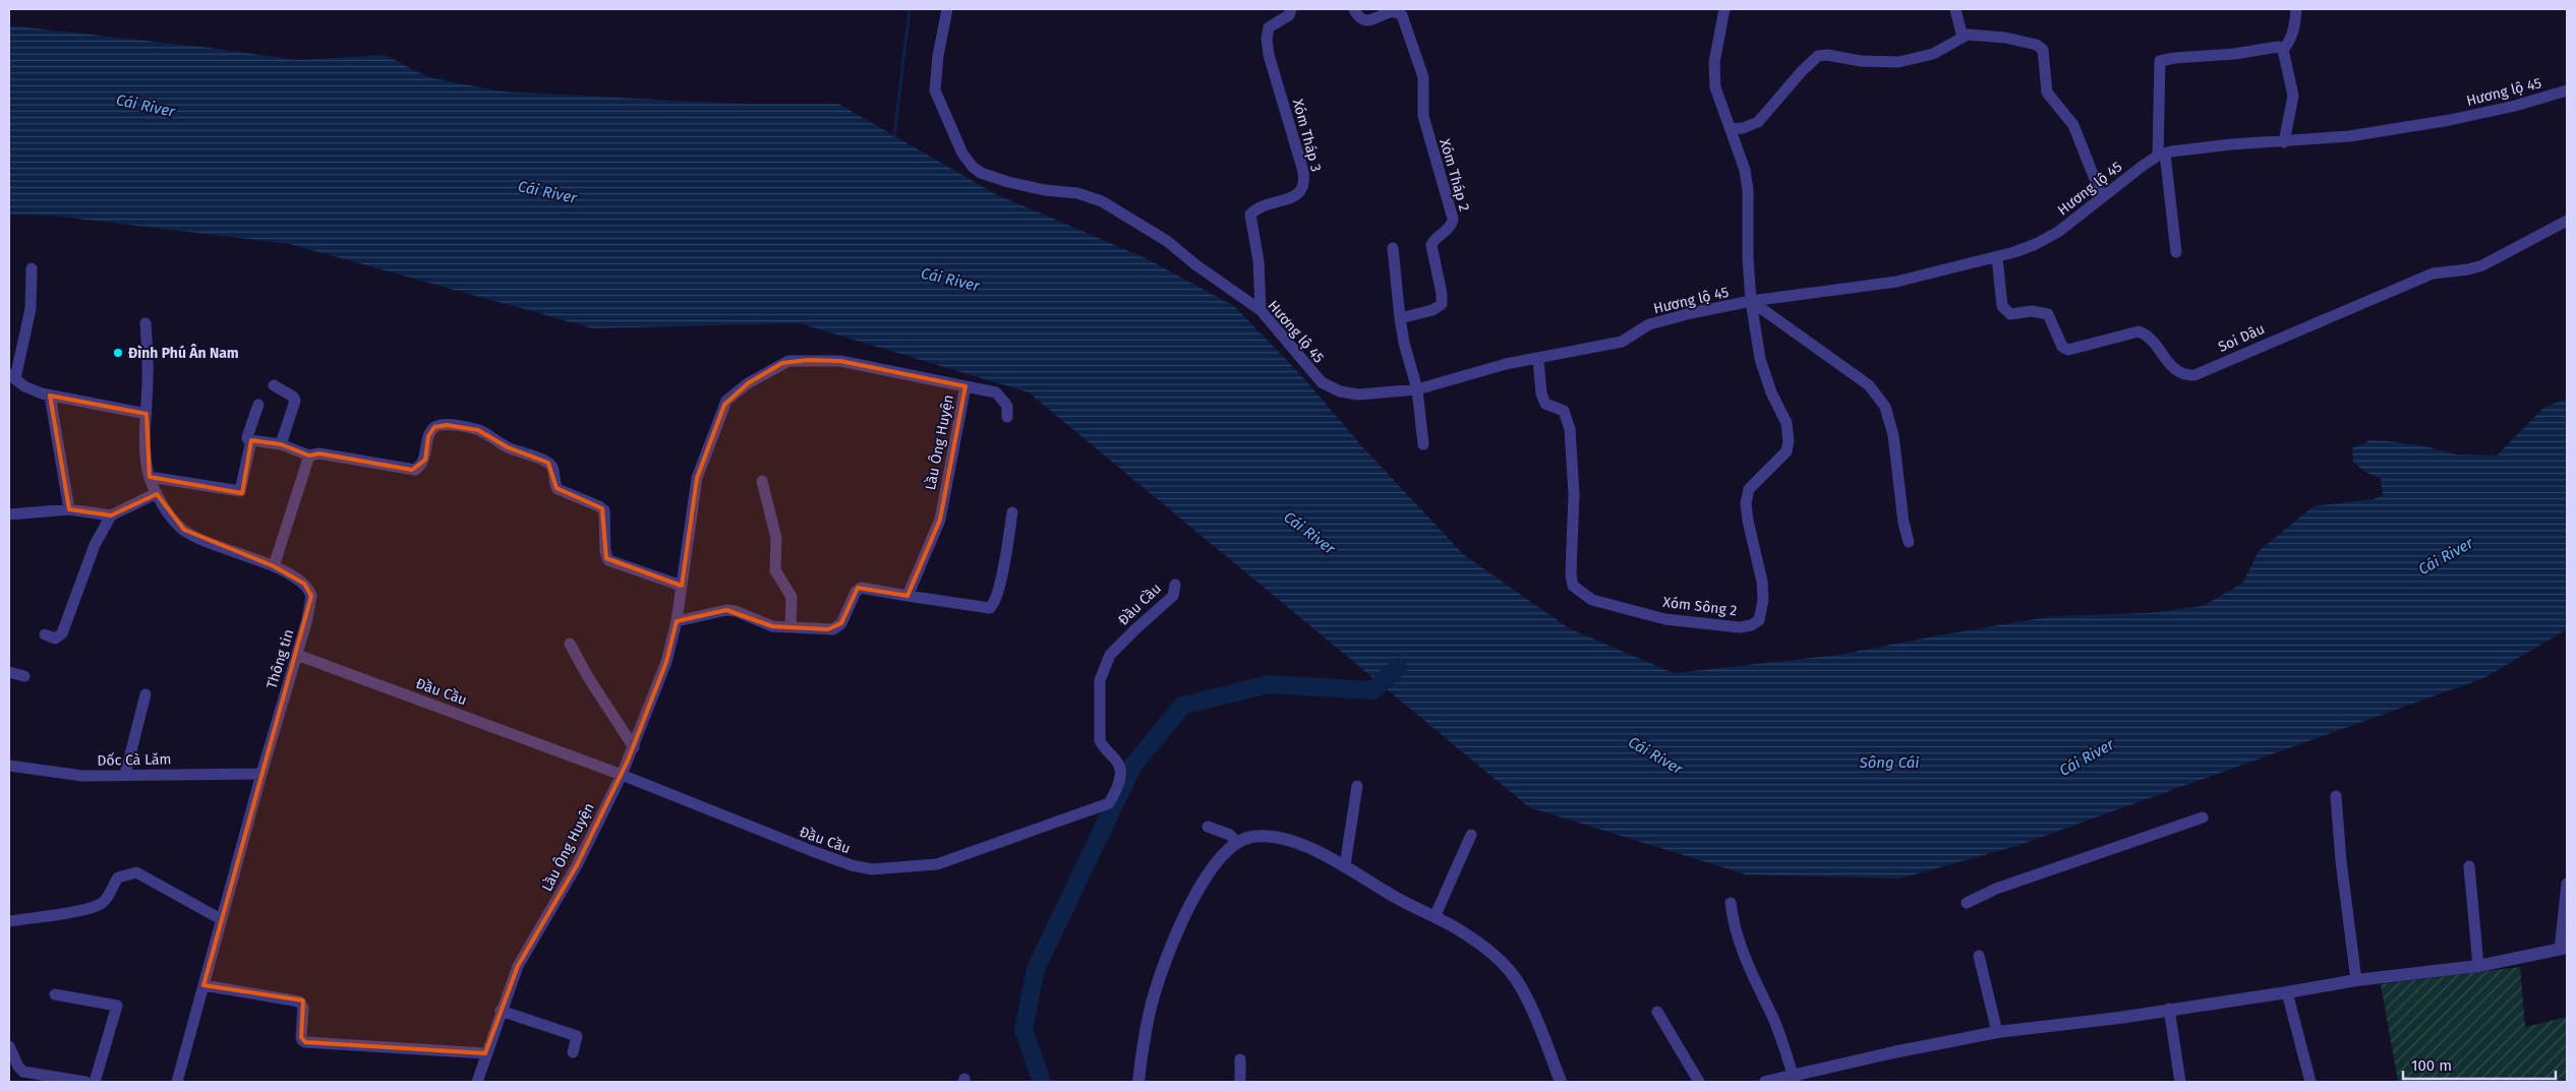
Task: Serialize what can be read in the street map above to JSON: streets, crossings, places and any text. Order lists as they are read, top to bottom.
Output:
{
  "streets": {
    "street": [
      "Hương lộ 45",
      "Xóm Tháp 3",
      "Xóm Tháp 2",
      "Soi Dâu",
      "Lầu Ông Huyện",
      "Đầu Cầu",
      "Xóm Sông 2",
      "Thông tin",
      "Dốc Cà Lăm"
    ]
  },
  "crossings": [
    ["Hương lộ 45", "Xóm Tháp 3"],
    ["Hương lộ 45", "Soi Dâu"],
    ["Hương lộ 45", "Xóm Sông 2"],
    ["Lầu Ông Huyện", "Đầu Cầu"],
    ["Đầu Cầu", "Thông tin"],
    ["Thông tin", "Dốc Cà Lăm"]
  ],
  "water": ["Cái River", "Sông Cái"],
  "places": ["Đình Phú Ân Nam"],
  "scale_bar": "100 m"
}
